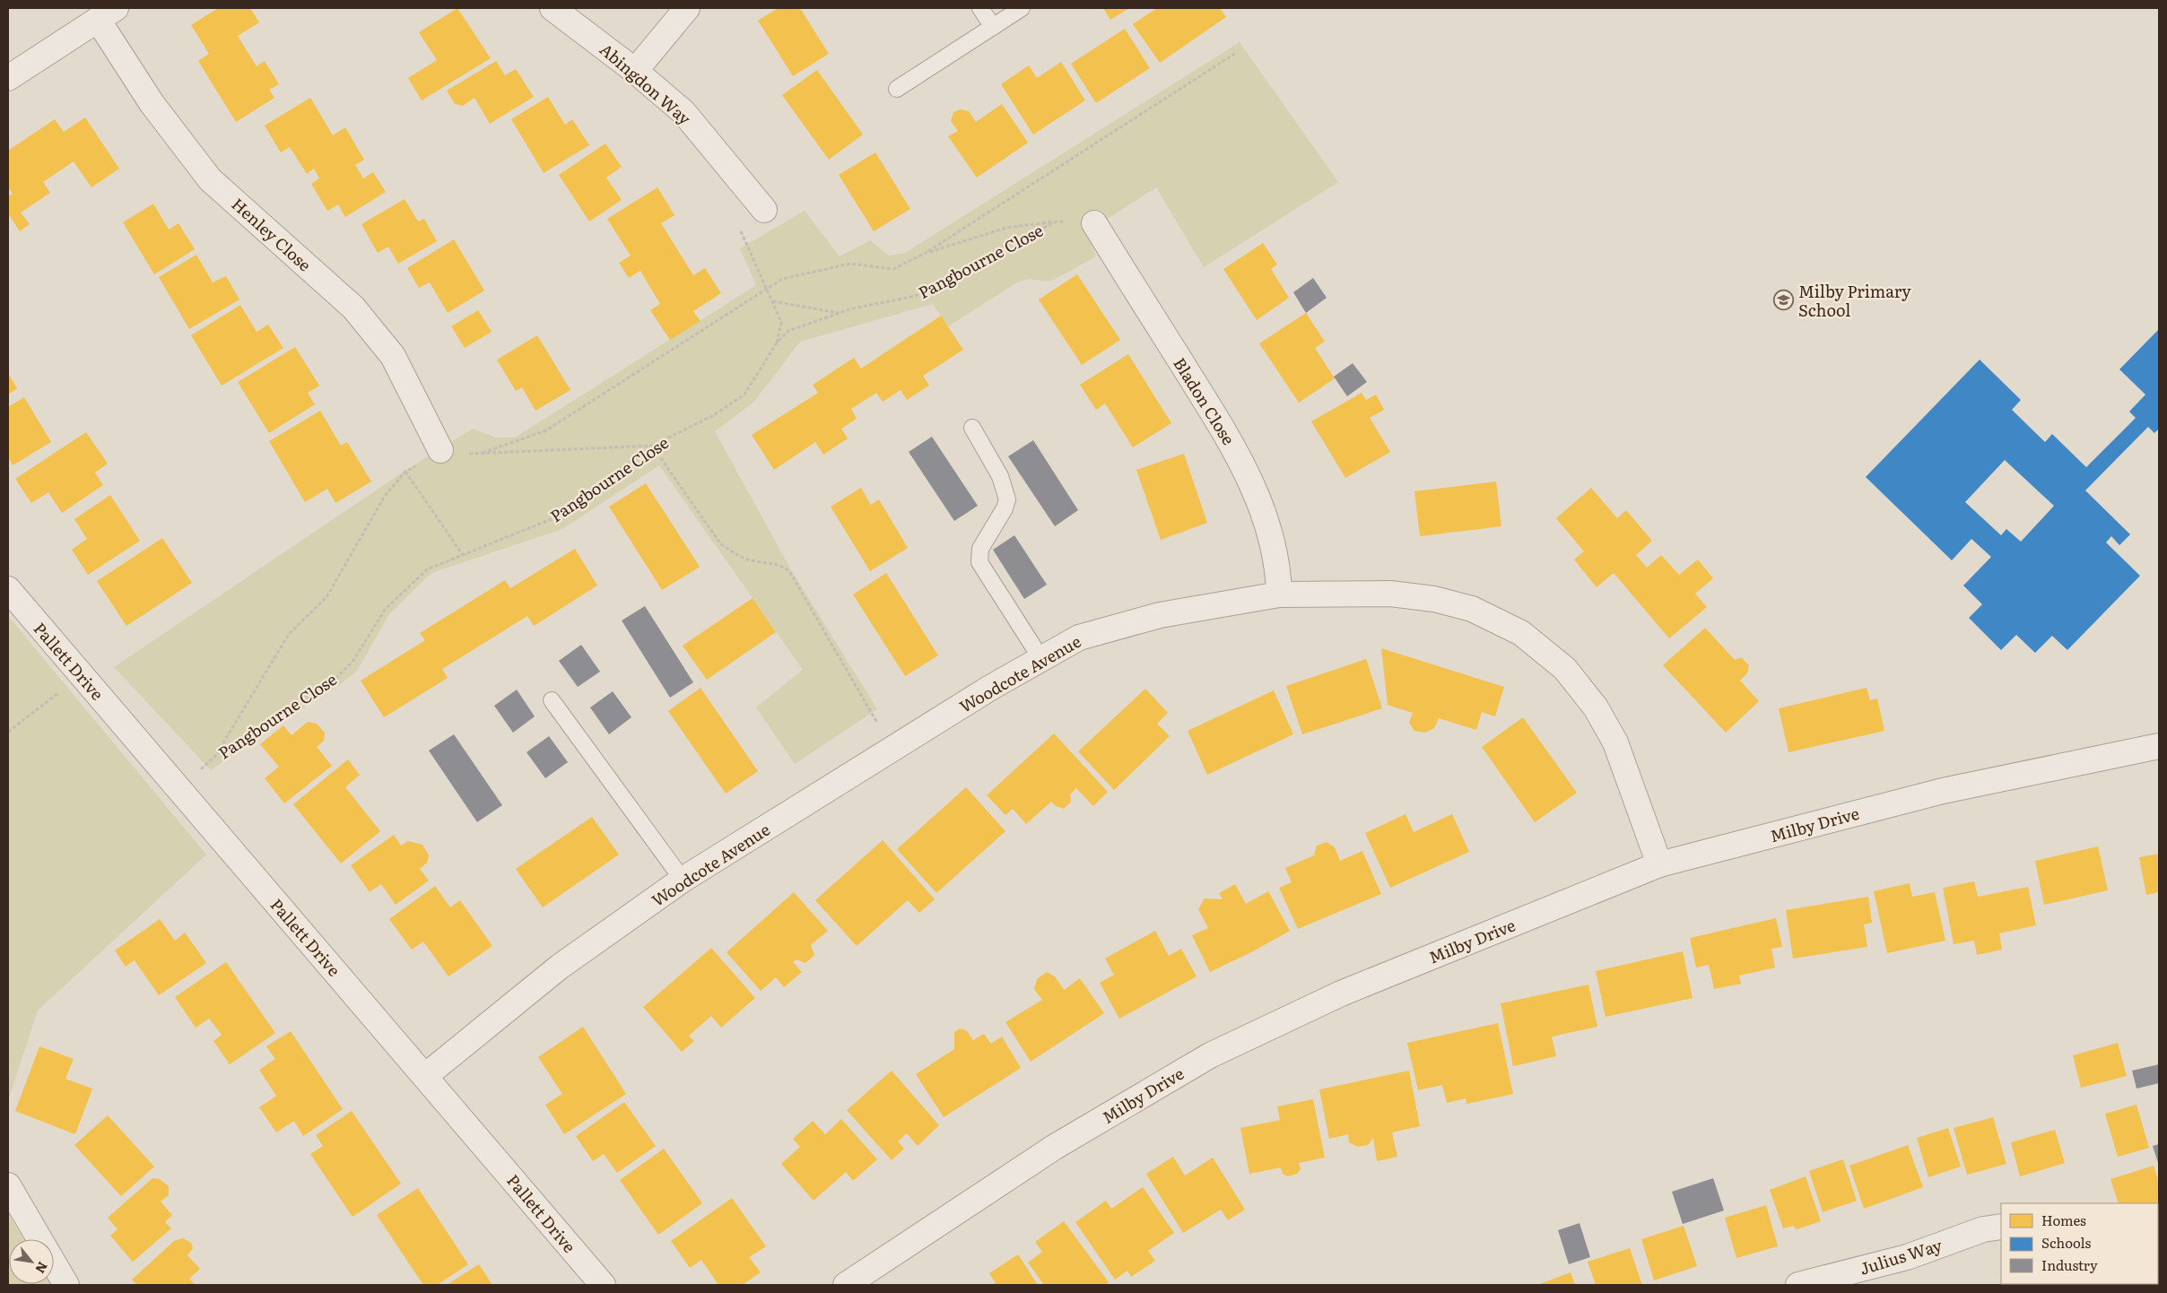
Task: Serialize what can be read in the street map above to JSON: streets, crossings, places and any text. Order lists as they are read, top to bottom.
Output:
{
  "streets": {
    "street": [
      "Abingdon Way",
      "Henley Close",
      "Bladon Close",
      "Pallett Drive",
      "Woodcote Avenue",
      "Milby Drive",
      "Julius Way"
    ],
    "path": ["Pangbourne Close"]
  },
  "crossings": [
    ["Pangbourne Close", "Bladon Close"],
    ["Pangbourne Close", "Pallett Drive"],
    ["Bladon Close", "Woodcote Avenue"],
    ["Pallett Drive", "Woodcote Avenue"],
    ["Woodcote Avenue", "Milby Drive"]
  ],
  "places": {
    "school or university": ["Milby Primary School"]
  },
  "legend": ["Homes", "Schools", "Industry"],
  "north": "bottom right"
}
